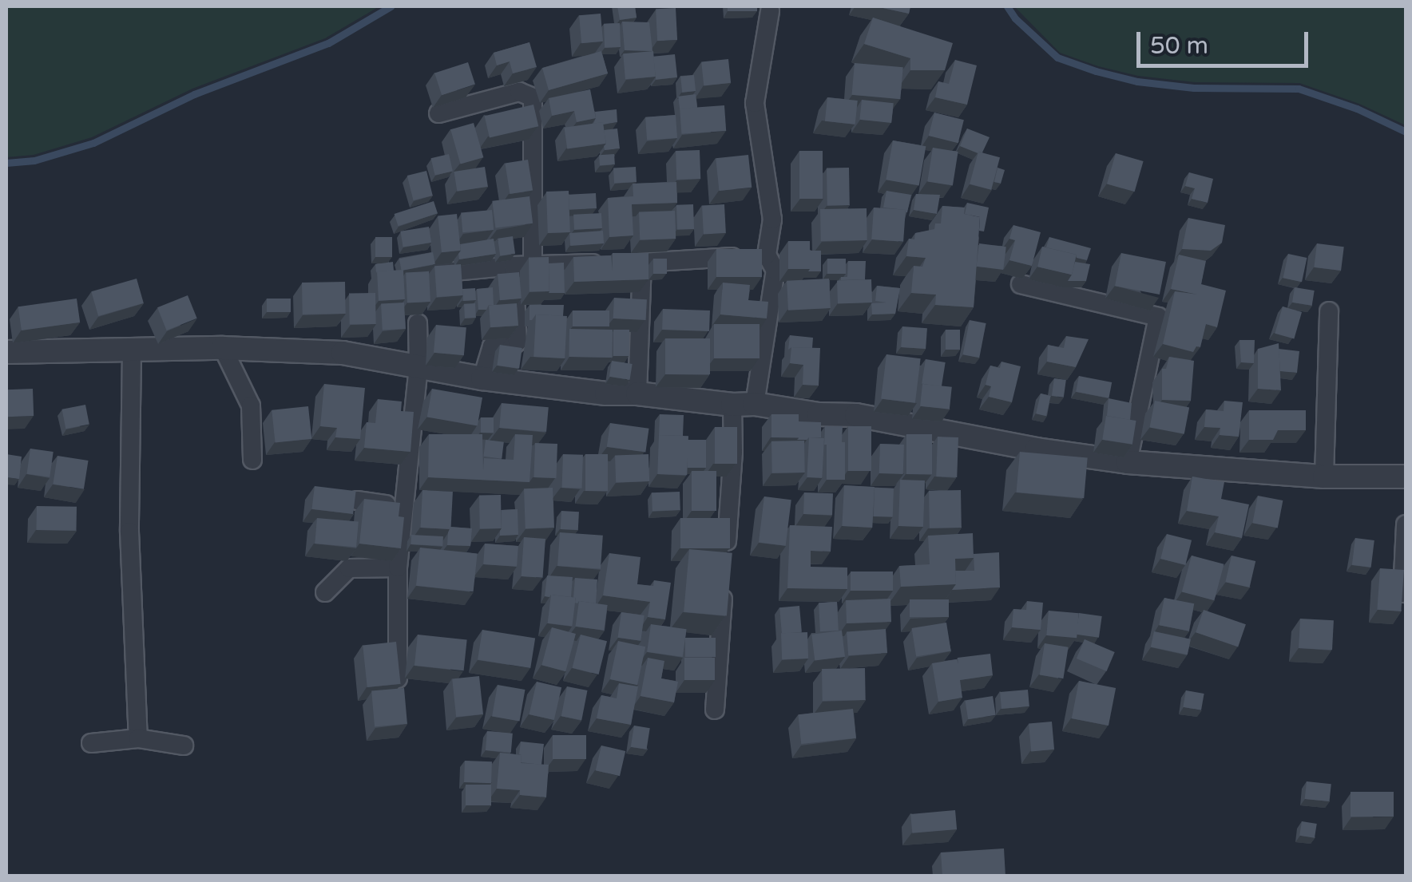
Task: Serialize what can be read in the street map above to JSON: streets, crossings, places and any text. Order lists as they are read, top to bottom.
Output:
{
  "scale_bar": "50 m"
}
